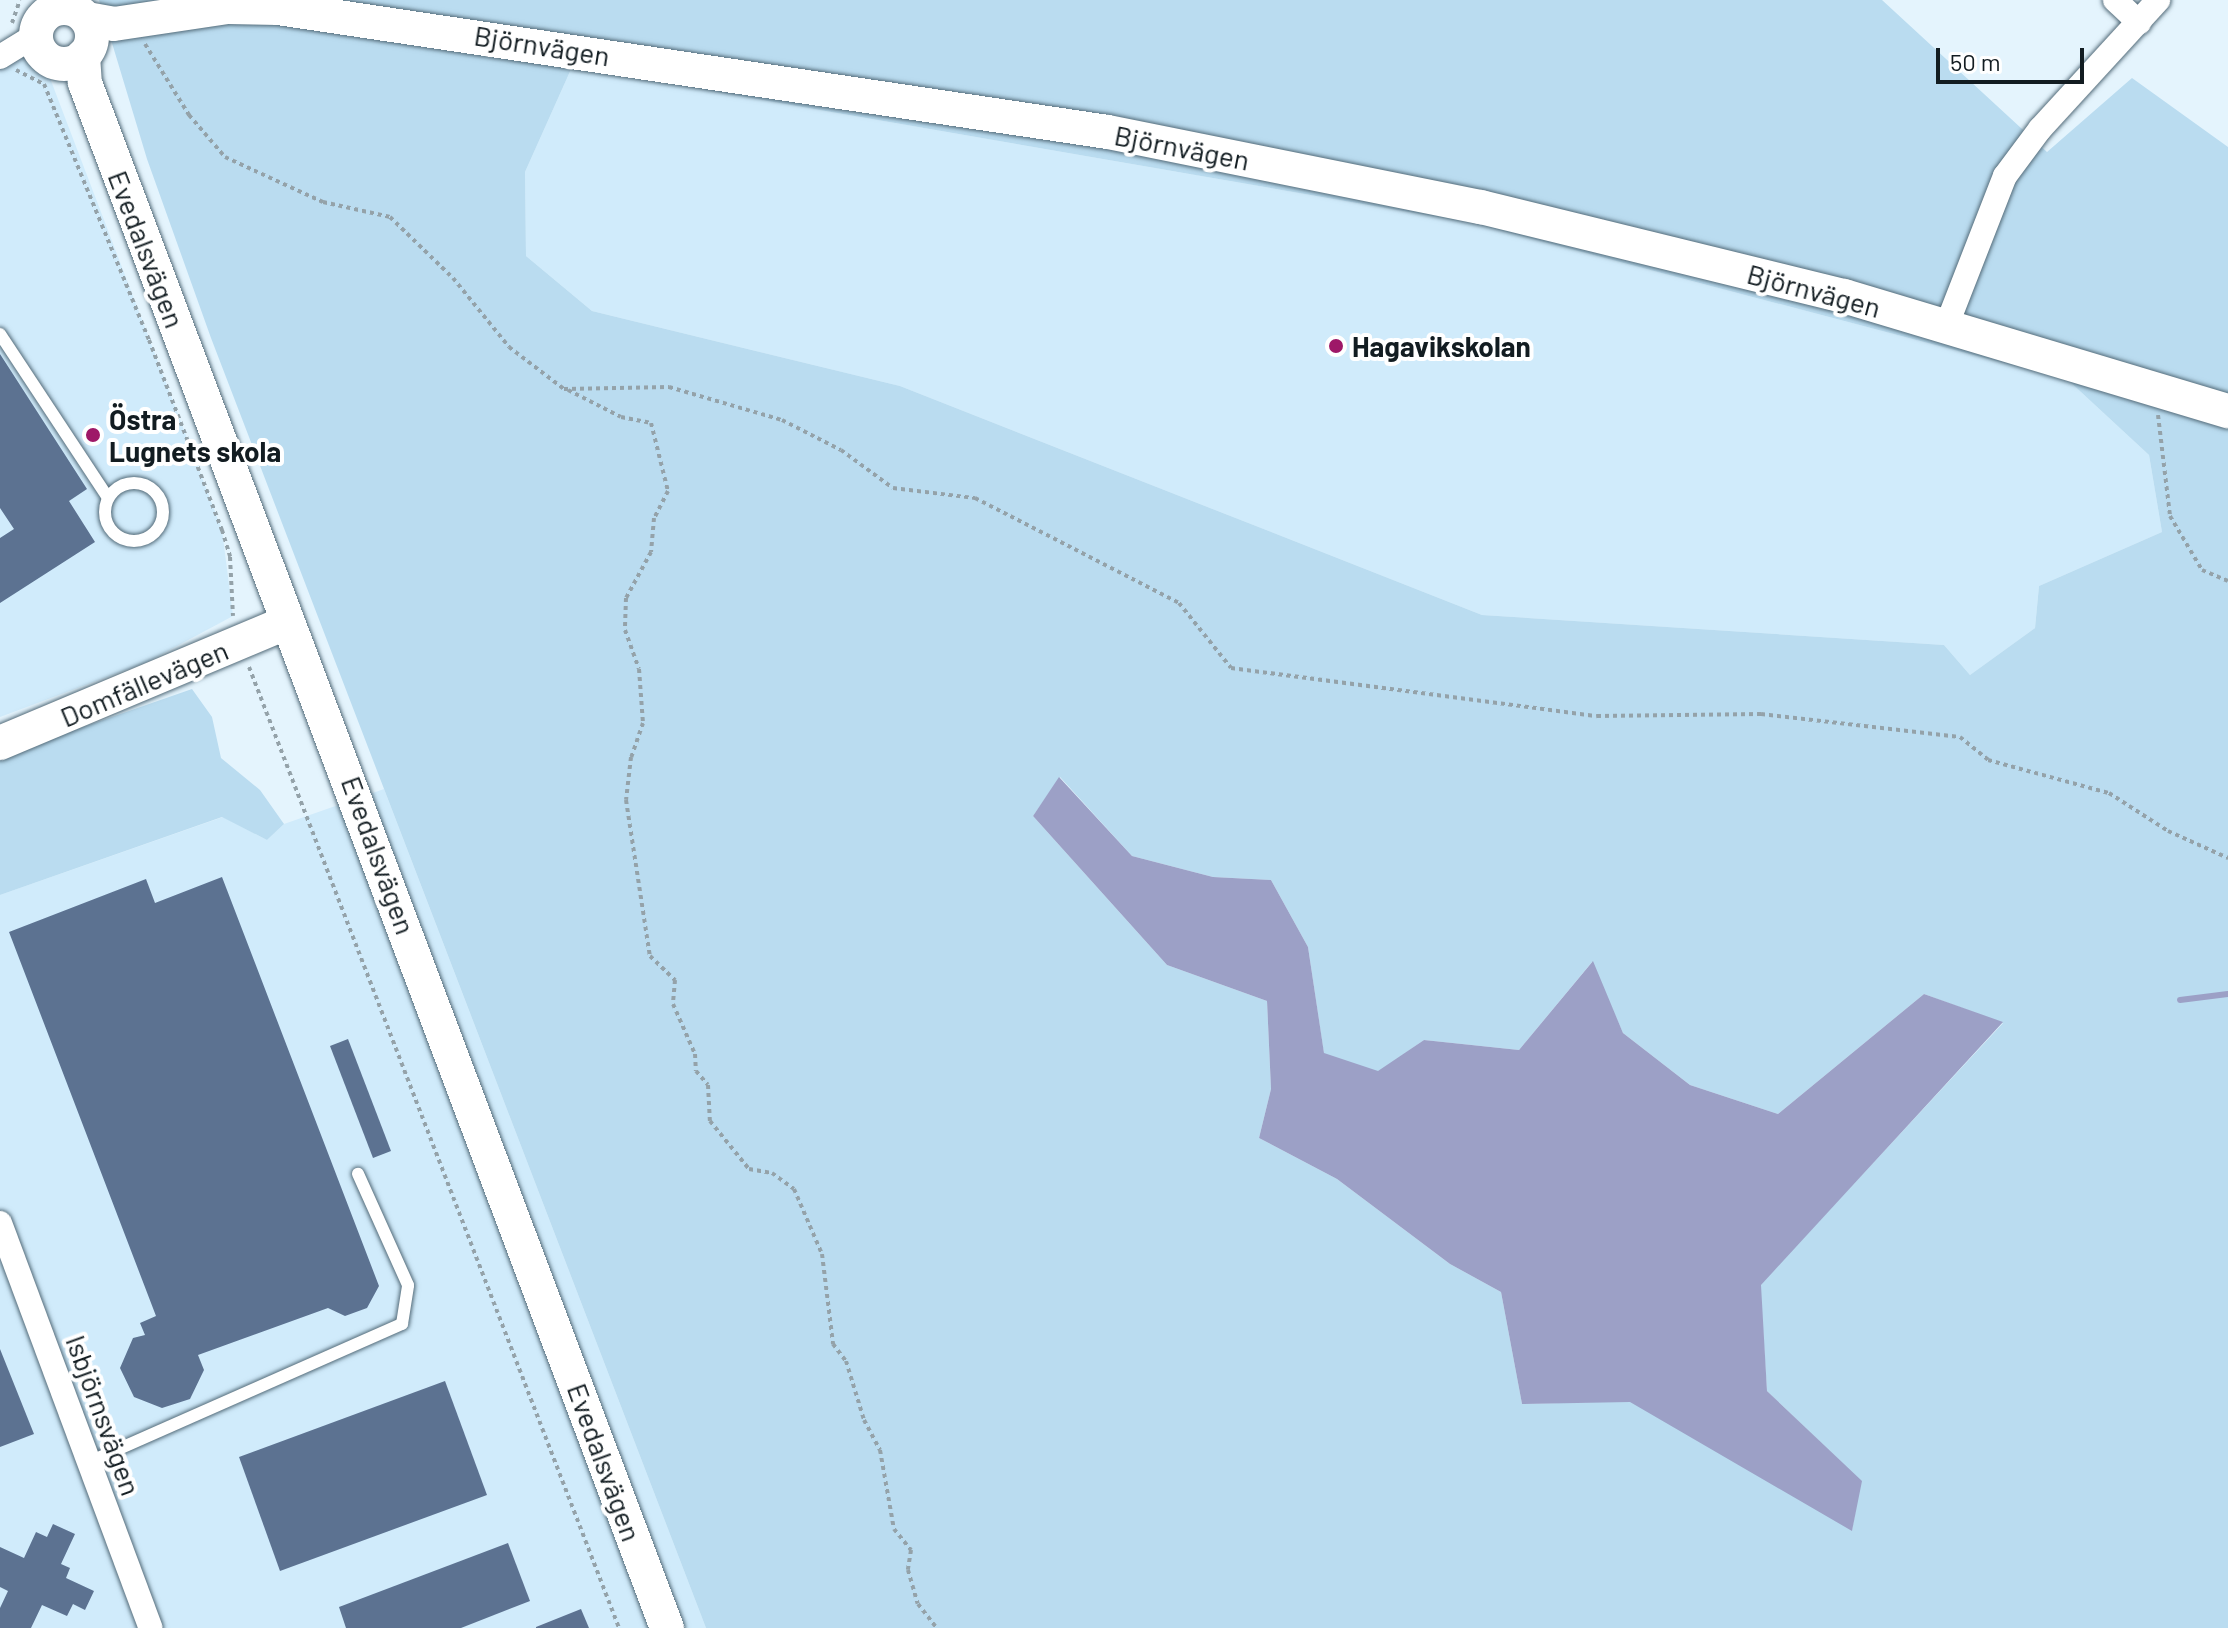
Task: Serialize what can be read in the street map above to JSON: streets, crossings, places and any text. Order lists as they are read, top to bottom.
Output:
{
  "streets": {
    "street": [
      "Björnvägen",
      "Evedalsvägen",
      "Domfällevägen",
      "Isbjörnsvägen"
    ]
  },
  "crossings": [
    ["Björnvägen", "Evedalsvägen"],
    ["Evedalsvägen", "Domfällevägen"]
  ],
  "places": ["Hagavikskolan", "Östra Lugnets skola"],
  "scale_bar": "50 m"
}
